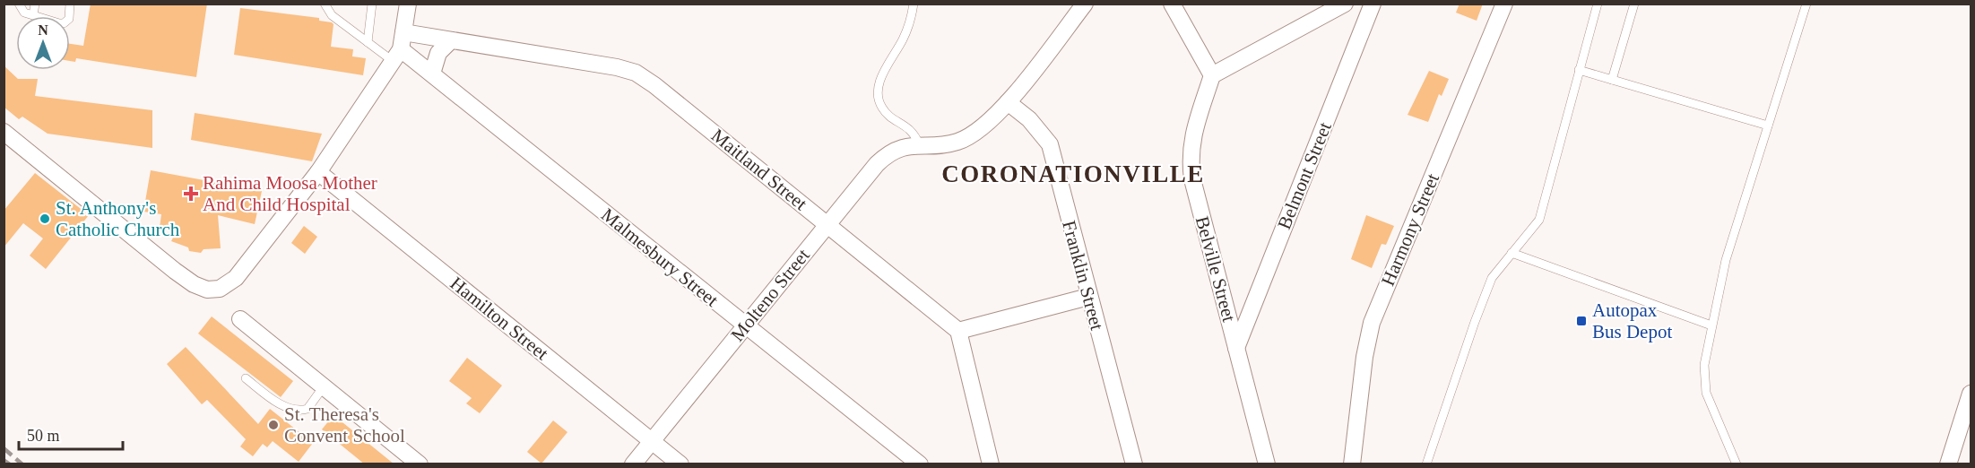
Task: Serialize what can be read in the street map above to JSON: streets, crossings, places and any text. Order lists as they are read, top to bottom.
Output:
{
  "streets": {
    "street": [
      "Maitland Street",
      "Belmont Street",
      "Harmony Street",
      "Malmesbury Street",
      "Belville Street",
      "Franklin Street",
      "Molteno Street",
      "Hamilton Street"
    ]
  },
  "crossings": [
    ["Maitland Street", "Molteno Street"],
    ["Belmont Street", "Belville Street"],
    ["Malmesbury Street", "Molteno Street"],
    ["Franklin Street", "Molteno Street"],
    ["Molteno Street", "Hamilton Street"]
  ],
  "districts": ["CORONATIONVILLE"],
  "places": {
    "health": ["Rahima Moosa Mother And Child Hospital"],
    "other": ["St. Anthony's Catholic Church", "St. Theresa's Convent School"],
    "transit": ["Autopax Bus Depot"]
  },
  "scale_bar": "50 m",
  "north": "top"
}
